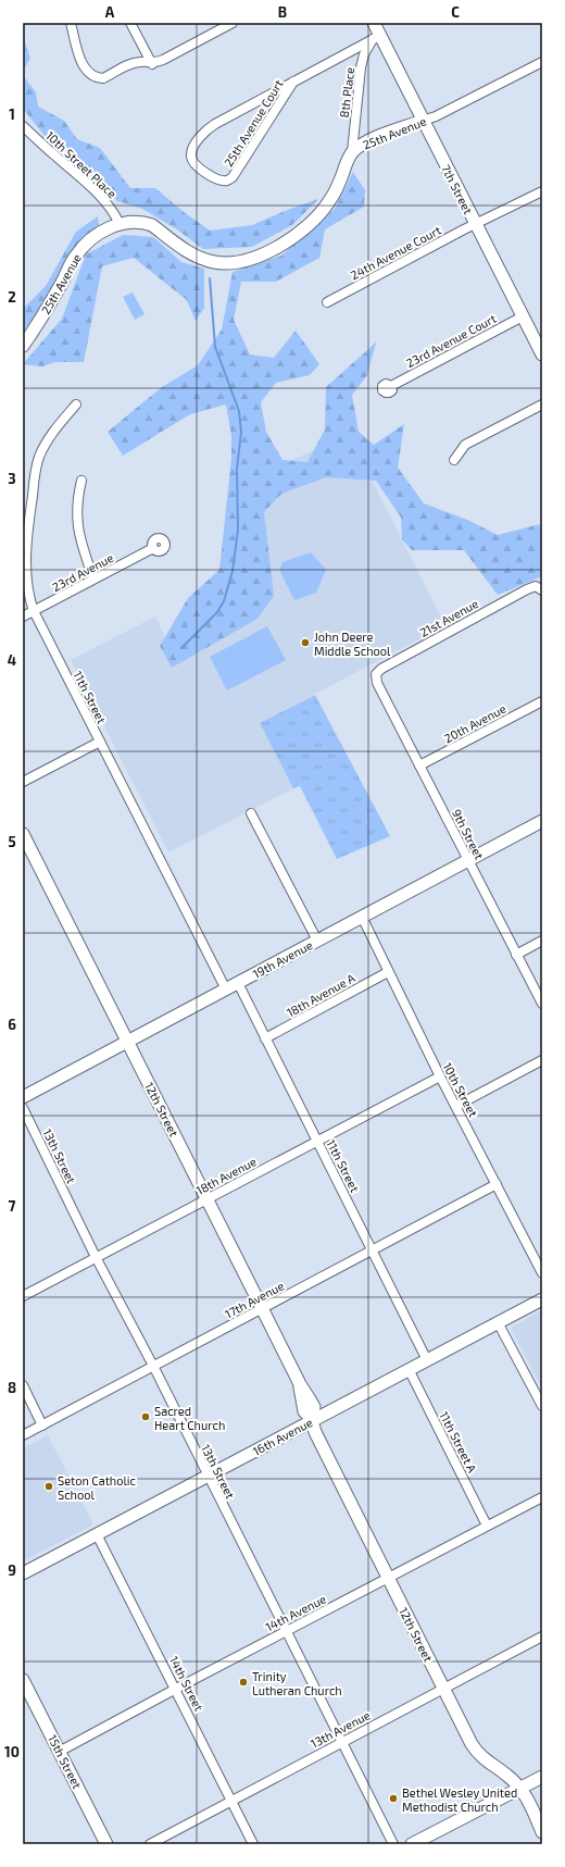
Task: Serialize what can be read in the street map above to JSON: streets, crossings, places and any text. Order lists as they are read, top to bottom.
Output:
{
  "streets": {
    "street": [
      "8th Place",
      "25th Avenue Court",
      "25th Avenue",
      "10th Street Place",
      "7th Street",
      "24th Avenue Court",
      "23rd Avenue Court",
      "23rd Avenue",
      "21st Avenue",
      "11th Street",
      "20th Avenue",
      "9th Street",
      "19th Avenue",
      "18th Avenue A",
      "10th Street",
      "12th Street",
      "13th Street",
      "18th Avenue",
      "17th Avenue",
      "16th Avenue",
      "11th Street A",
      "14th Avenue",
      "14th Street",
      "13th Avenue",
      "15th Street"
    ]
  },
  "crossings": [
    ["8th Place", "25th Avenue Court"],
    ["8th Place", "25th Avenue"],
    ["8th Place", "7th Street"],
    ["25th Avenue Court", "7th Street"],
    ["25th Avenue", "10th Street Place"],
    ["25th Avenue", "7th Street"],
    ["7th Street", "24th Avenue Court"],
    ["7th Street", "23rd Avenue Court"],
    ["23rd Avenue", "11th Street"],
    ["21st Avenue", "9th Street"],
    ["11th Street", "19th Avenue"],
    ["11th Street", "18th Avenue A"],
    ["11th Street", "18th Avenue"],
    ["11th Street", "17th Avenue"],
    ["11th Street", "16th Avenue"],
    ["20th Avenue", "9th Street"],
    ["9th Street", "19th Avenue"],
    ["19th Avenue", "10th Street"],
    ["19th Avenue", "12th Street"],
    ["18th Avenue A", "10th Street"],
    ["10th Street", "18th Avenue"],
    ["10th Street", "17th Avenue"],
    ["12th Street", "18th Avenue"],
    ["12th Street", "17th Avenue"],
    ["12th Street", "16th Avenue"],
    ["12th Street", "14th Avenue"],
    ["12th Street", "13th Avenue"],
    ["13th Street", "18th Avenue"],
    ["13th Street", "17th Avenue"],
    ["13th Street", "16th Avenue"],
    ["13th Street", "14th Avenue"],
    ["13th Street", "13th Avenue"],
    ["16th Avenue", "11th Street A"],
    ["16th Avenue", "14th Street"],
    ["11th Street A", "14th Avenue"],
    ["14th Avenue", "14th Street"],
    ["14th Avenue", "15th Street"],
    ["14th Street", "13th Avenue"]
  ],
  "places": [
    "John Deere Middle School",
    "Sacred Heart Church",
    "Seton Catholic School",
    "Trinity Lutheran Church",
    "Bethel Wesley United Methodist Church"
  ],
  "grid": {
    "columns": ["A", "B", "C"],
    "rows": [
      "1",
      "2",
      "3",
      "4",
      "5",
      "6",
      "7",
      "8",
      "9",
      "10"
    ]
  }
}
